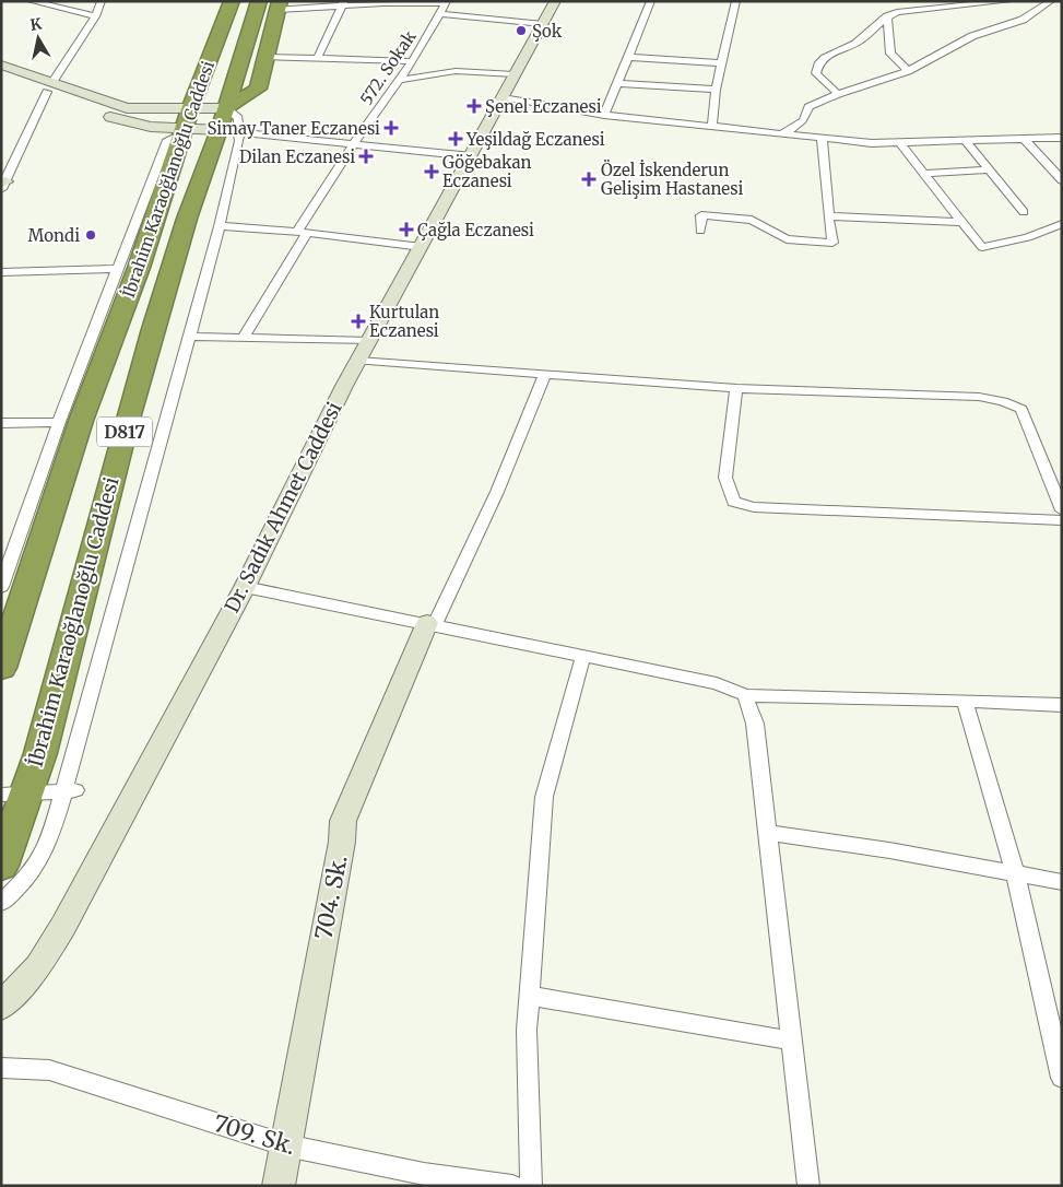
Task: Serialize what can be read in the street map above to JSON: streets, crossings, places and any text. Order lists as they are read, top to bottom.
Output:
{
  "streets": {
    "highway": ["İbrahim Karaoğlanoğlu Caddesi", "D817"],
    "street": [
      "572. Sokak",
      "Dr. Sadık Ahmet Caddesi",
      "704. Sk.",
      "709. Sk."
    ]
  },
  "crossings": [
    ["704. Sk.", "709. Sk."]
  ],
  "places": {
    "other": ["Şok", "Mondi"],
    "health": [
      "Şenel Eczanesi",
      "Simay Taner Eczanesi",
      "Yeşildağ Eczanesi",
      "Dilan Eczanesi",
      "Göğebakan Eczanesi",
      "Özel İskenderun Gelişim Hastanesi",
      "Çağla Eczanesi",
      "Kurtulan Eczanesi"
    ]
  },
  "north": "top"
}
